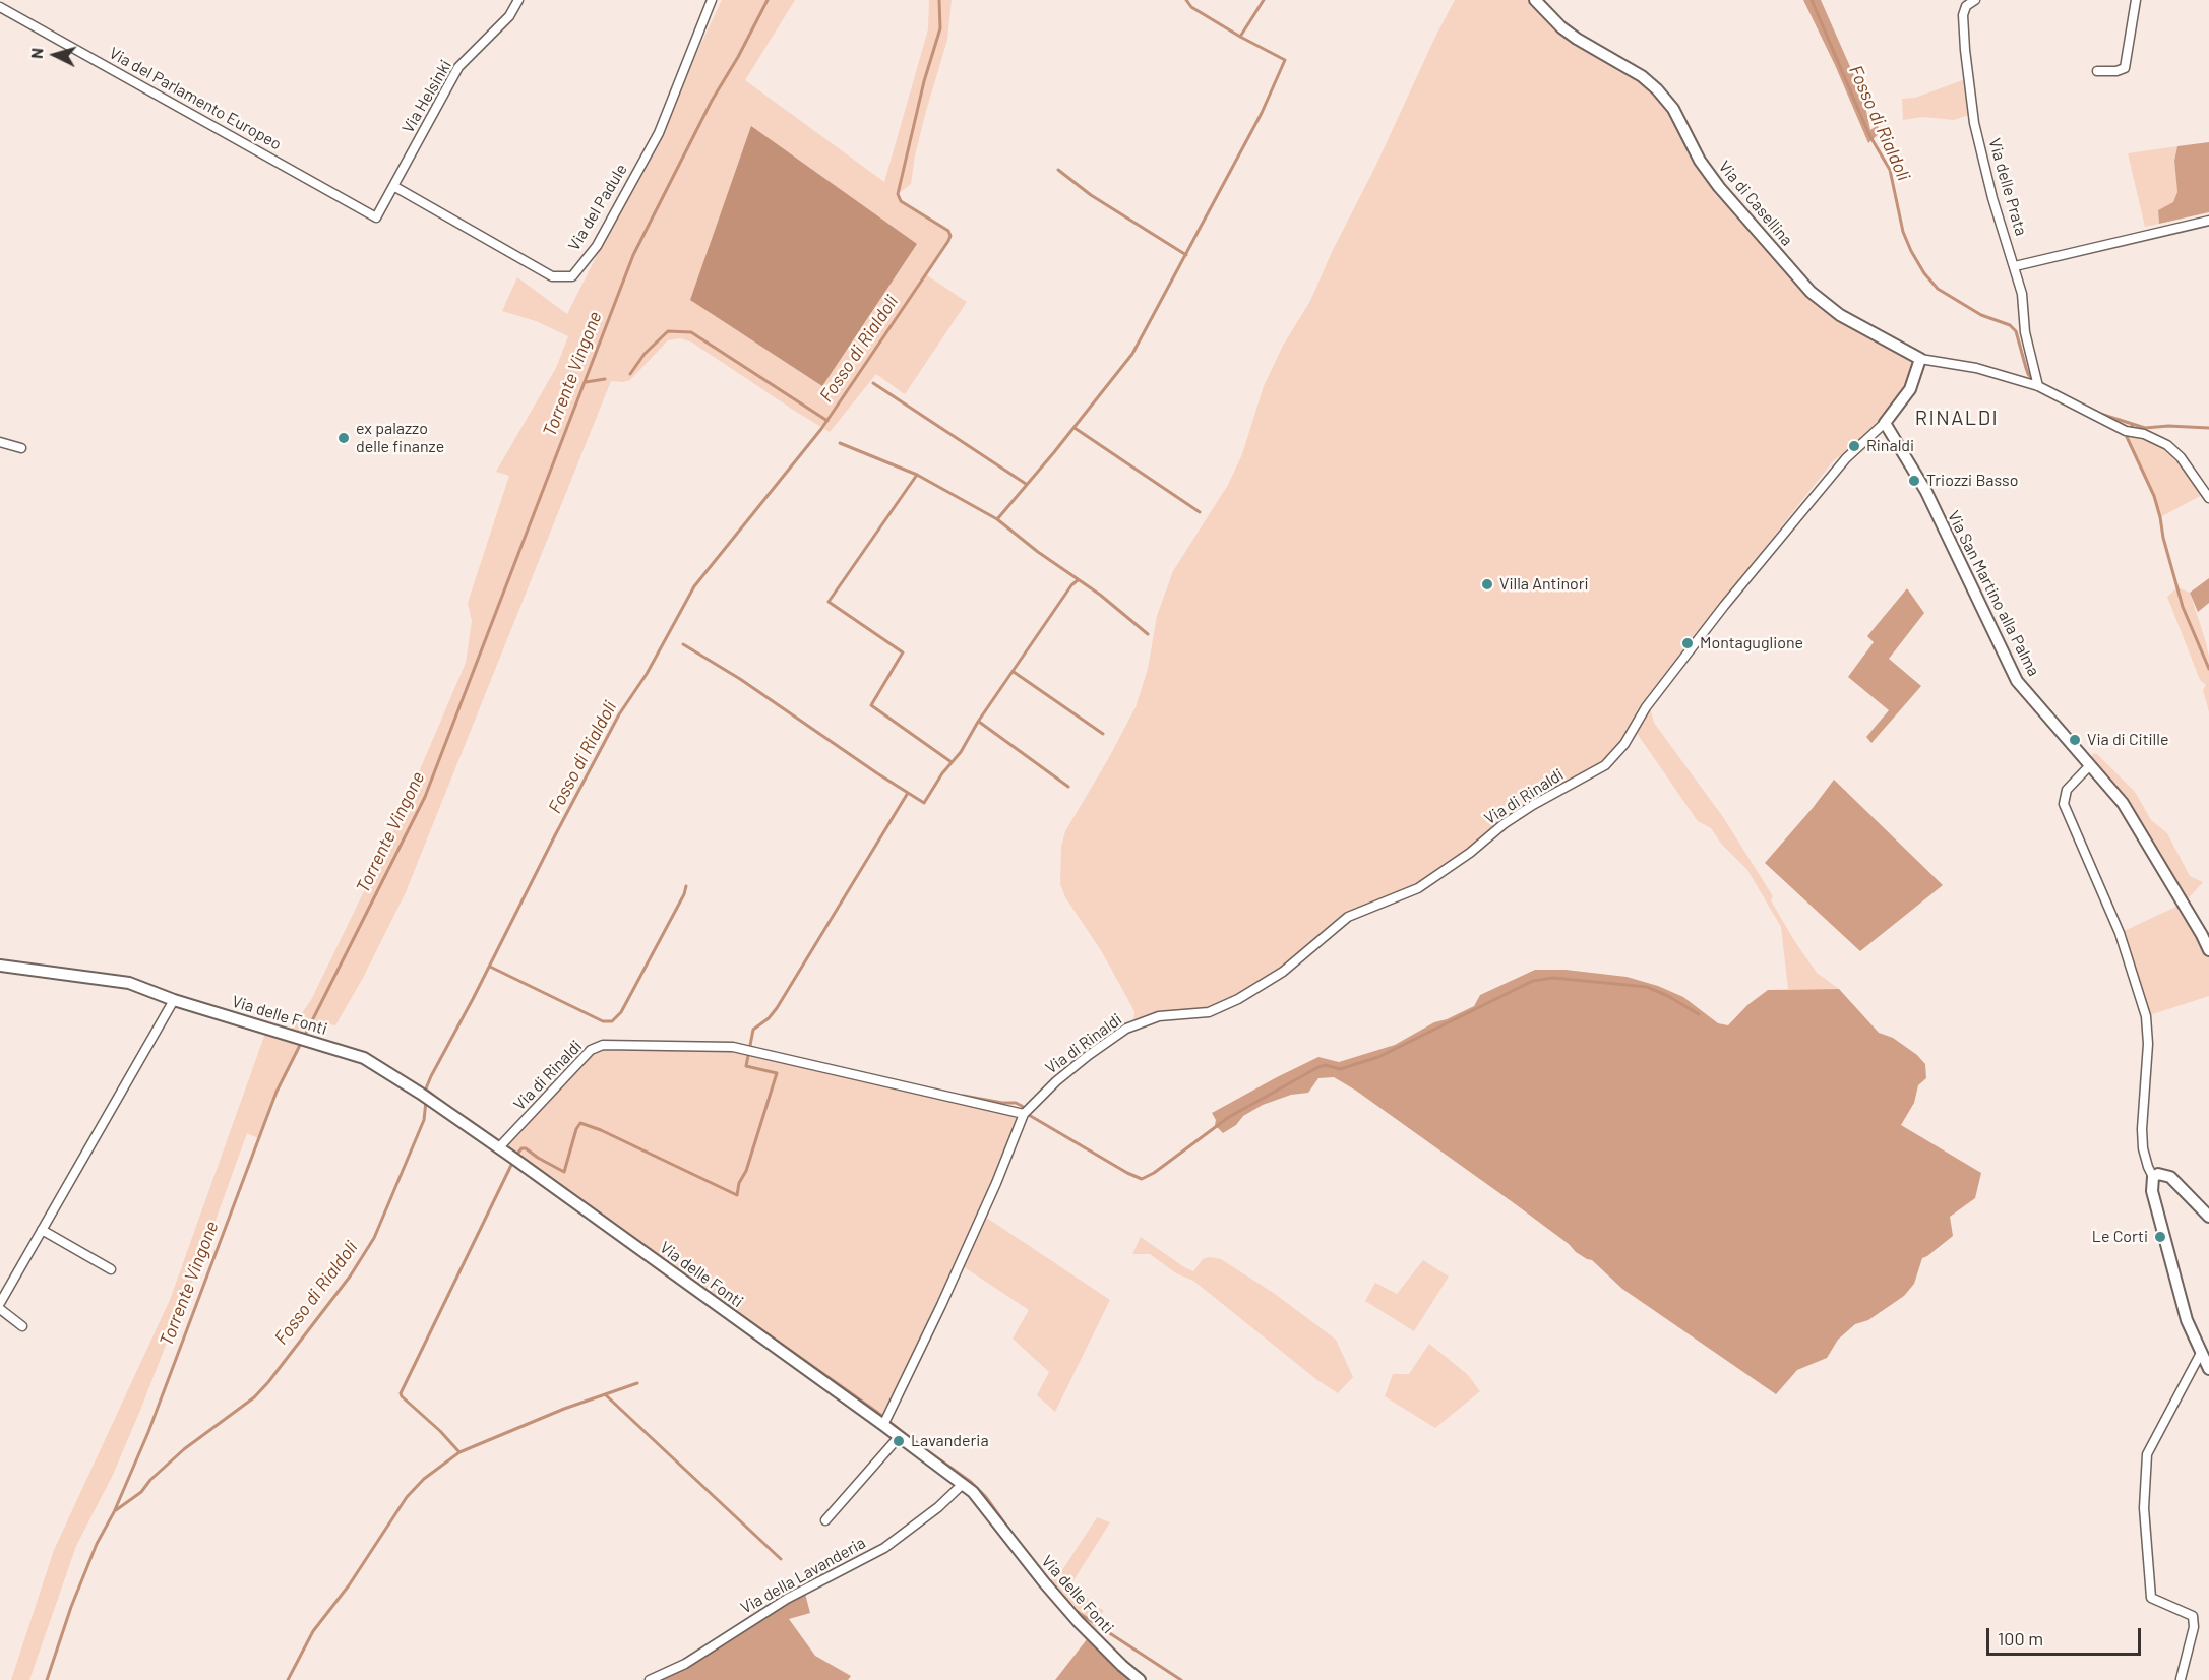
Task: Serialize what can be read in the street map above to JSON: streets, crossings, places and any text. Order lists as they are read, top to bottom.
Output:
{
  "streets": {
    "street": [
      "Via Helsinki",
      "Via del Parlamento Europeo",
      "Via delle Prata",
      "Via di Casellina",
      "Via del Padule",
      "Via San Martino alla Palma",
      "Via di Rinaldi",
      "Via delle Fonti",
      "Via della Lavanderia"
    ]
  },
  "crossings": [
    ["Via Helsinki", "Via del Parlamento Europeo"],
    ["Via Helsinki", "Via del Padule"],
    ["Via di Casellina", "Via di Rinaldi"],
    ["Via San Martino alla Palma", "Via di Rinaldi"],
    ["Via di Rinaldi", "Via delle Fonti"],
    ["Via delle Fonti", "Via della Lavanderia"]
  ],
  "districts": ["RINALDI"],
  "water": ["Fosso di Rialdoli", "Torrente Vingone"],
  "places": [
    "ex palazzo delle finanze",
    "Rinaldi",
    "Triozzi Basso",
    "Villa Antinori",
    "Montaguglione",
    "Via di Citille",
    "Le Corti",
    "Lavanderia"
  ],
  "scale_bar": "100 m",
  "north": "left"
}
